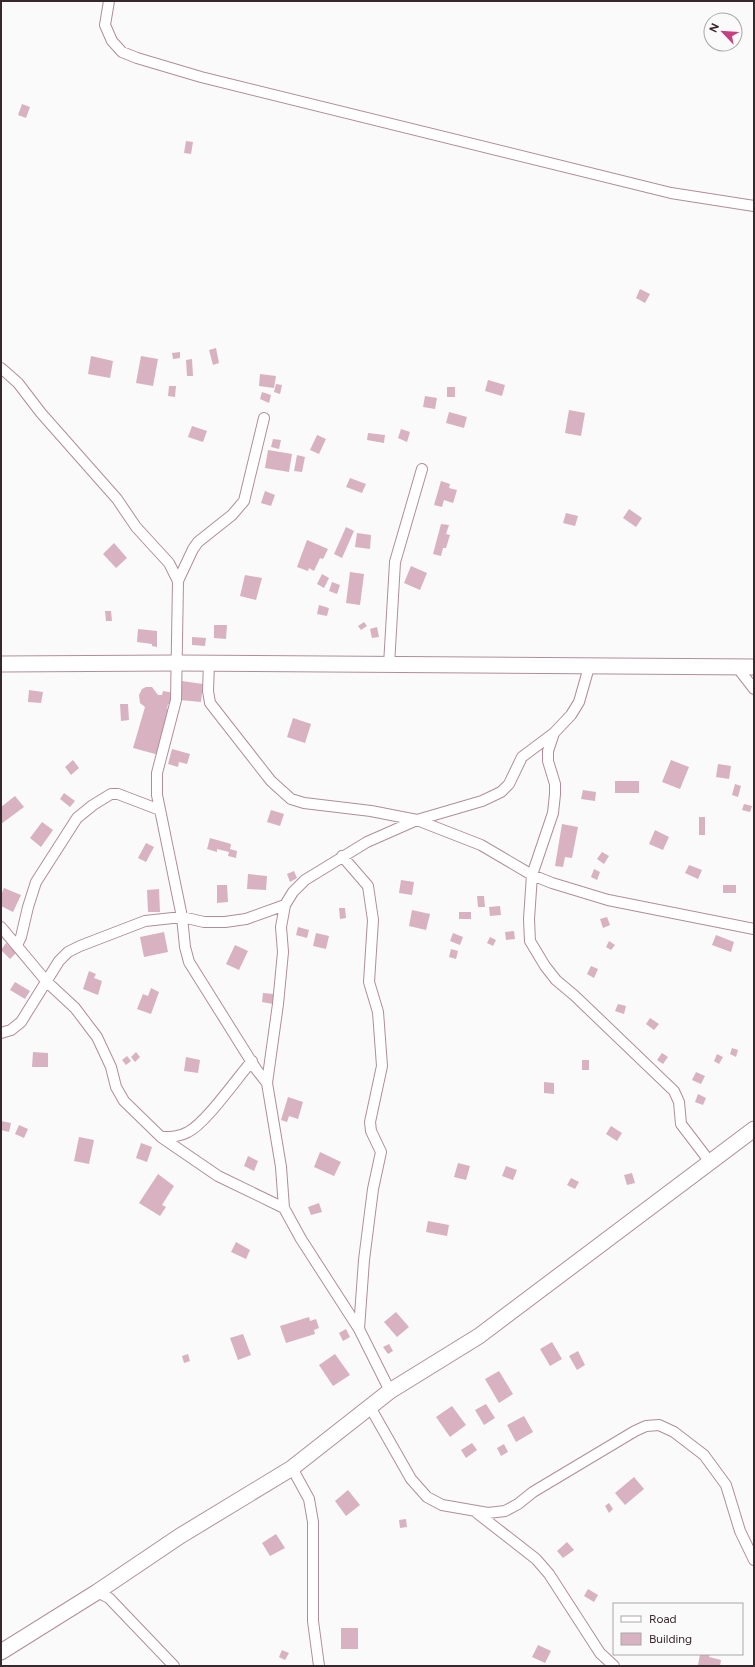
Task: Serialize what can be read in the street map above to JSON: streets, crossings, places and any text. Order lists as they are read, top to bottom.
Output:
{
  "legend": ["Road", "Building"],
  "north": "top left"
}
